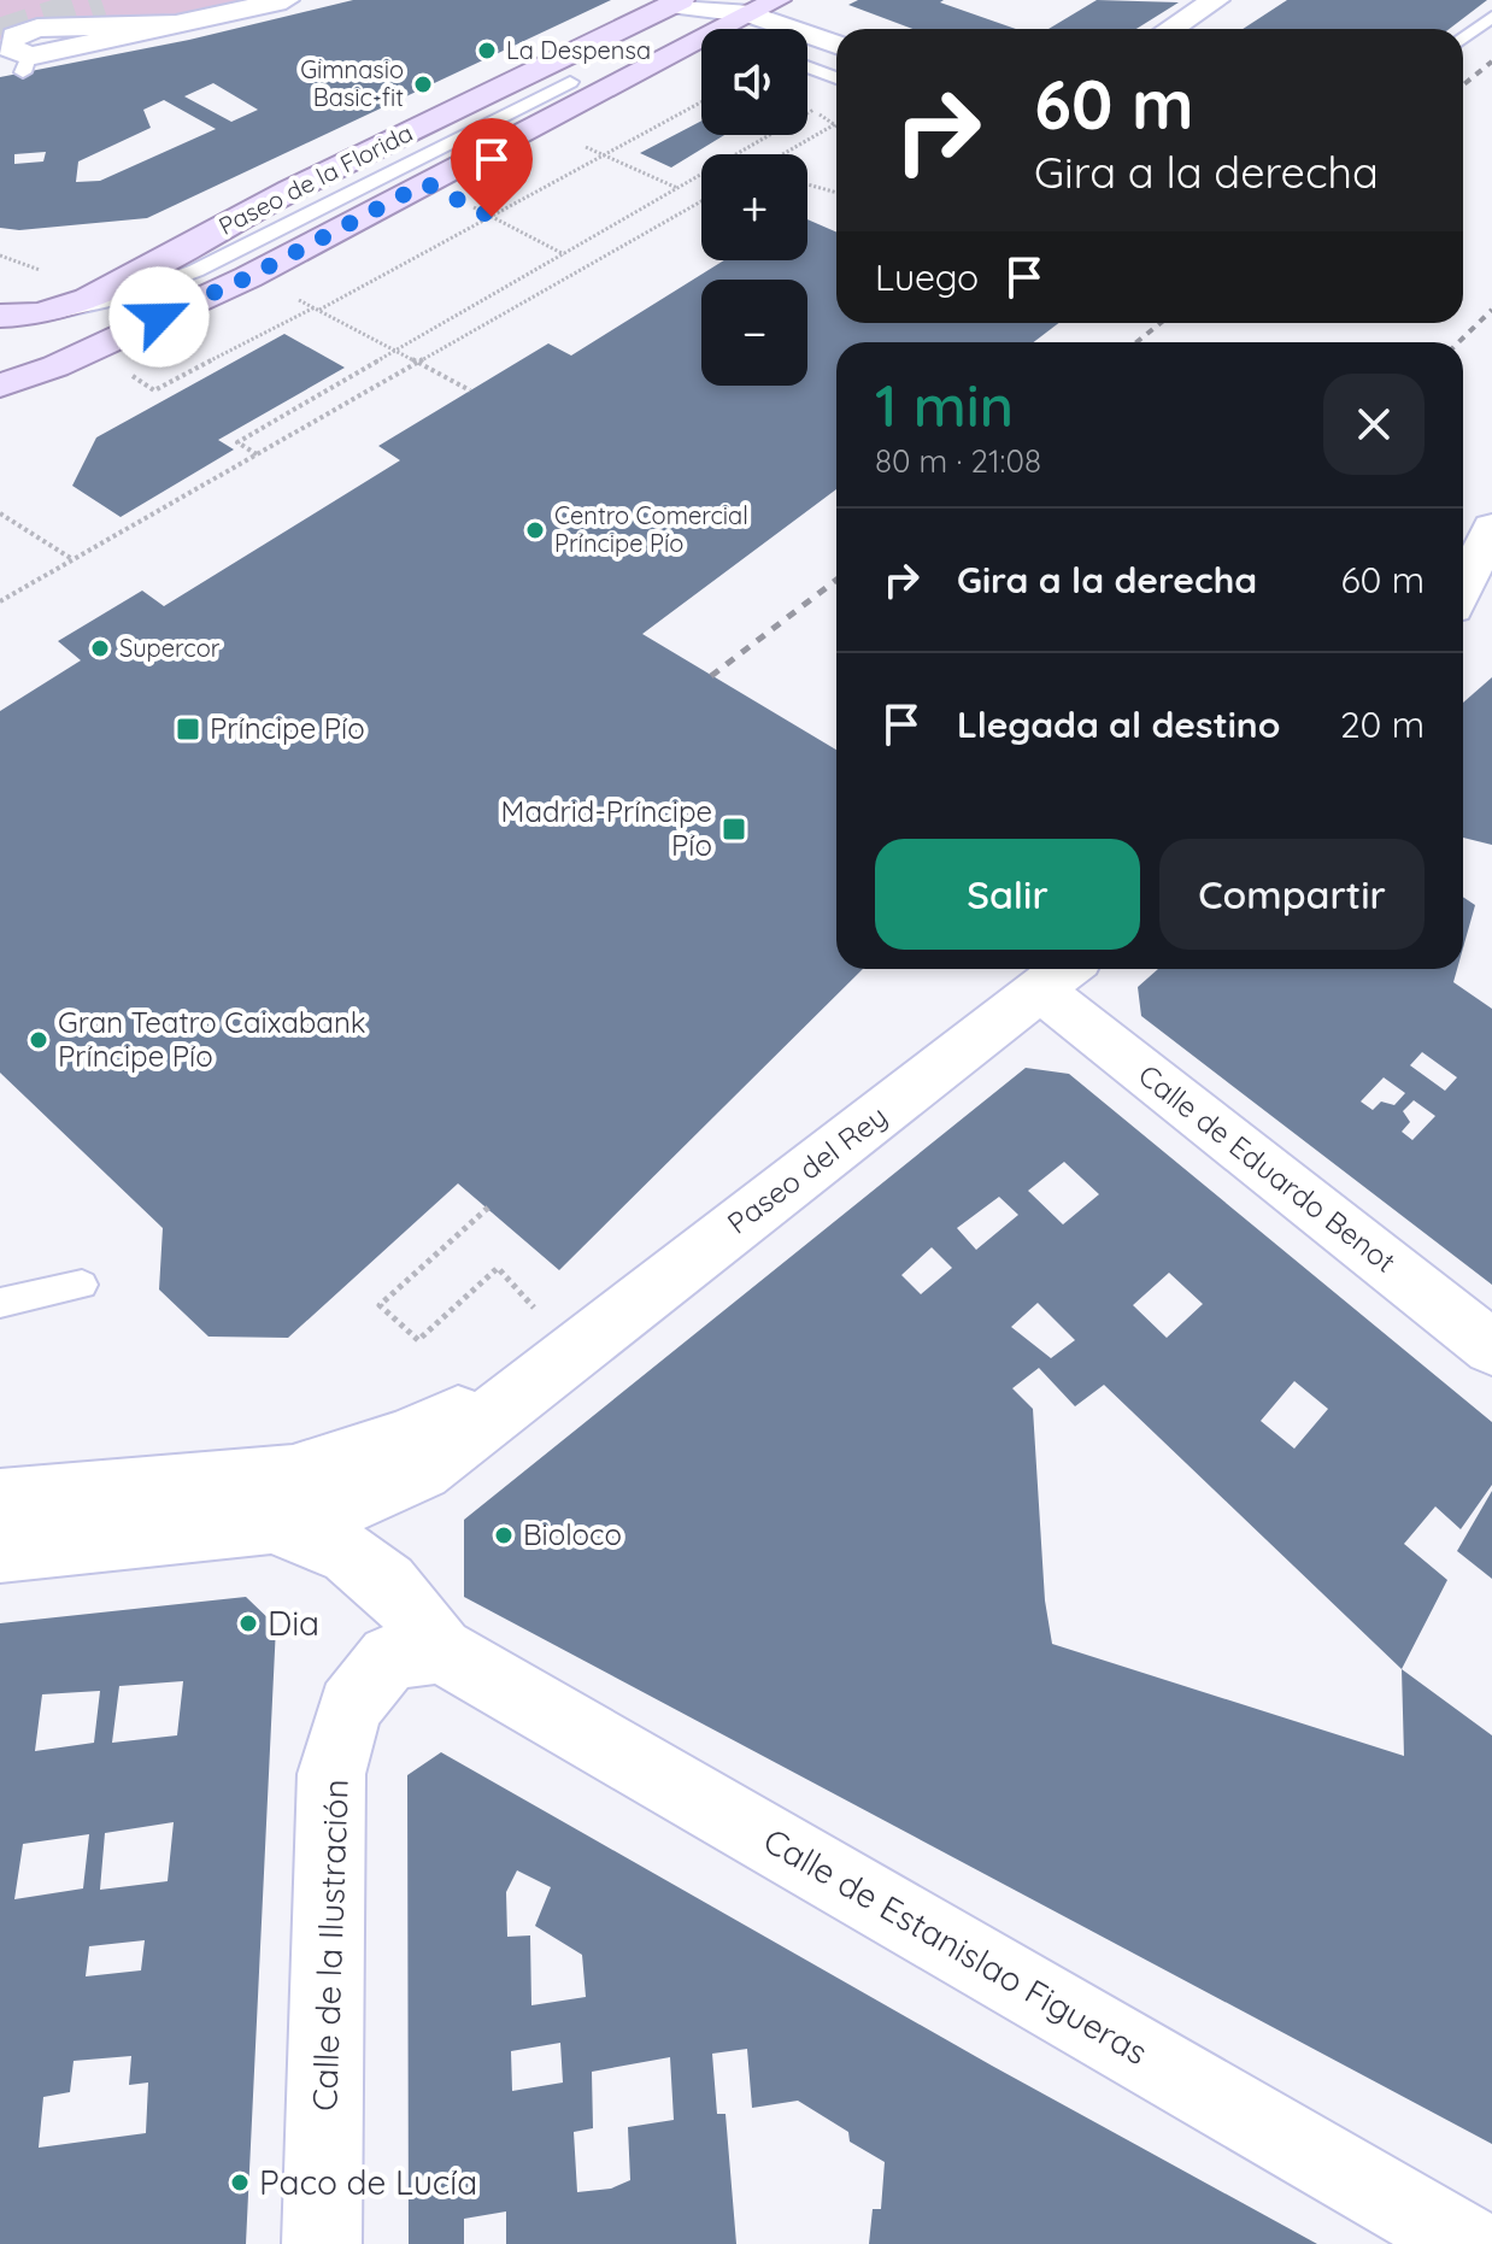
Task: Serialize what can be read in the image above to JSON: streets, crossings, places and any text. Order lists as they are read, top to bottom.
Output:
{
  "streets": {
    "main road": ["Paseo de la Florida"],
    "street": [
      "Calle de Eduardo Benot",
      "Paseo del Rey",
      "Calle de la Ilustración",
      "Calle de Estanislao Figueras"
    ]
  },
  "crossings": [
    ["Calle de Eduardo Benot", "Paseo del Rey"],
    ["Paseo del Rey", "Calle de la Ilustración"],
    ["Paseo del Rey", "Calle de Estanislao Figueras"],
    ["Calle de la Ilustración", "Calle de Estanislao Figueras"]
  ],
  "places": {
    "other": [
      "La Despensa",
      "Gimnasio Basic-fit",
      "Centro Comercial Príncipe Pío",
      "Supercor",
      "Gran Teatro Caixabank Príncipe Pío",
      "Bioloco",
      "Dia",
      "Paco de Lucía"
    ],
    "transit": ["Príncipe Pío", "Madrid-Príncipe Pío"]
  },
  "page": {
    "map_buttons": ["+", "−"],
    "turn": ["60 m", "Gira a la derecha"],
    "then": "Luego",
    "heading": ["1 min", "80 m · 21:08"],
    "list": [
      {
        "name": "Gira a la derecha",
        "value": "60 m"
      },
      {
        "name": "Llegada al destino",
        "value": "20 m"
      }
    ],
    "buttons": ["Salir", "Compartir"]
  }
}
